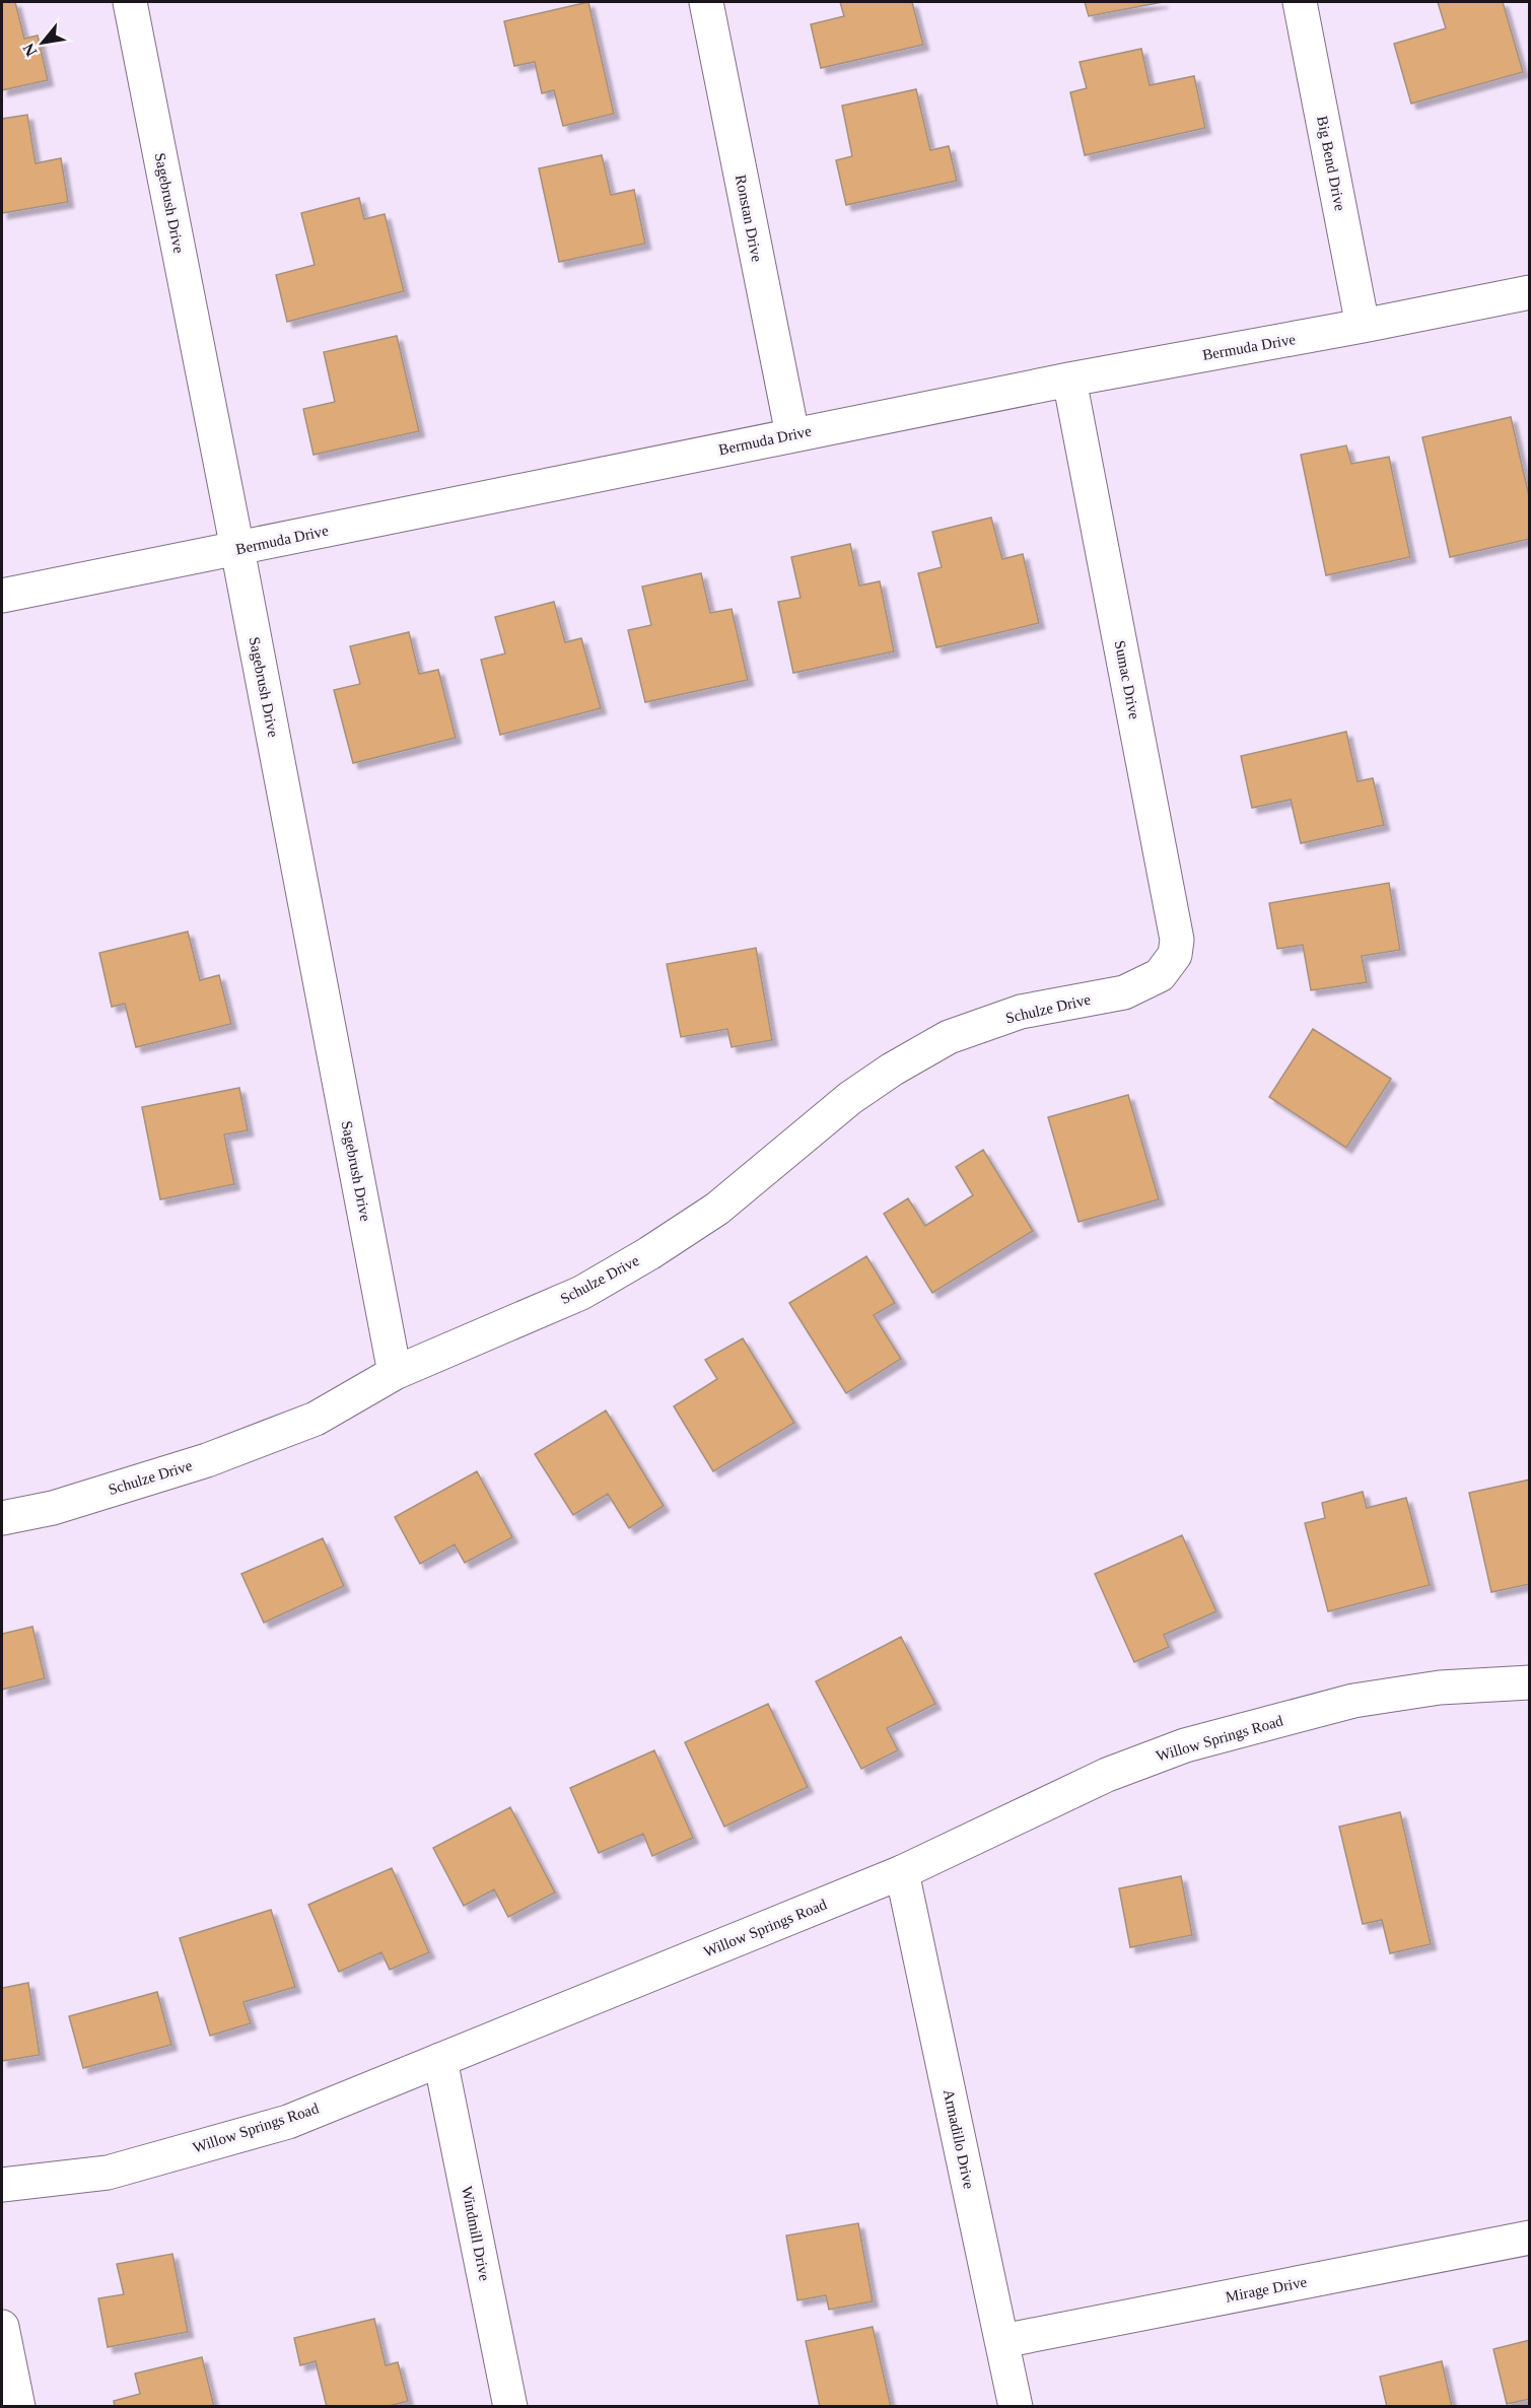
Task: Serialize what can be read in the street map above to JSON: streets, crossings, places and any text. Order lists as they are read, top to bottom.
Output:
{
  "streets": {
    "street": [
      "Big Bend Drive",
      "Sagebrush Drive",
      "Ronstan Drive",
      "Bermuda Drive",
      "Sumac Drive",
      "Schulze Drive",
      "Willow Springs Road",
      "Armadillo Drive",
      "Windmill Drive",
      "Mirage Drive"
    ]
  },
  "crossings": [
    ["Big Bend Drive", "Bermuda Drive"],
    ["Sagebrush Drive", "Bermuda Drive"],
    ["Sagebrush Drive", "Schulze Drive"],
    ["Ronstan Drive", "Bermuda Drive"],
    ["Bermuda Drive", "Sumac Drive"],
    ["Sumac Drive", "Schulze Drive"],
    ["Willow Springs Road", "Armadillo Drive"],
    ["Willow Springs Road", "Windmill Drive"],
    ["Armadillo Drive", "Mirage Drive"]
  ],
  "north": "bottom left"
}
